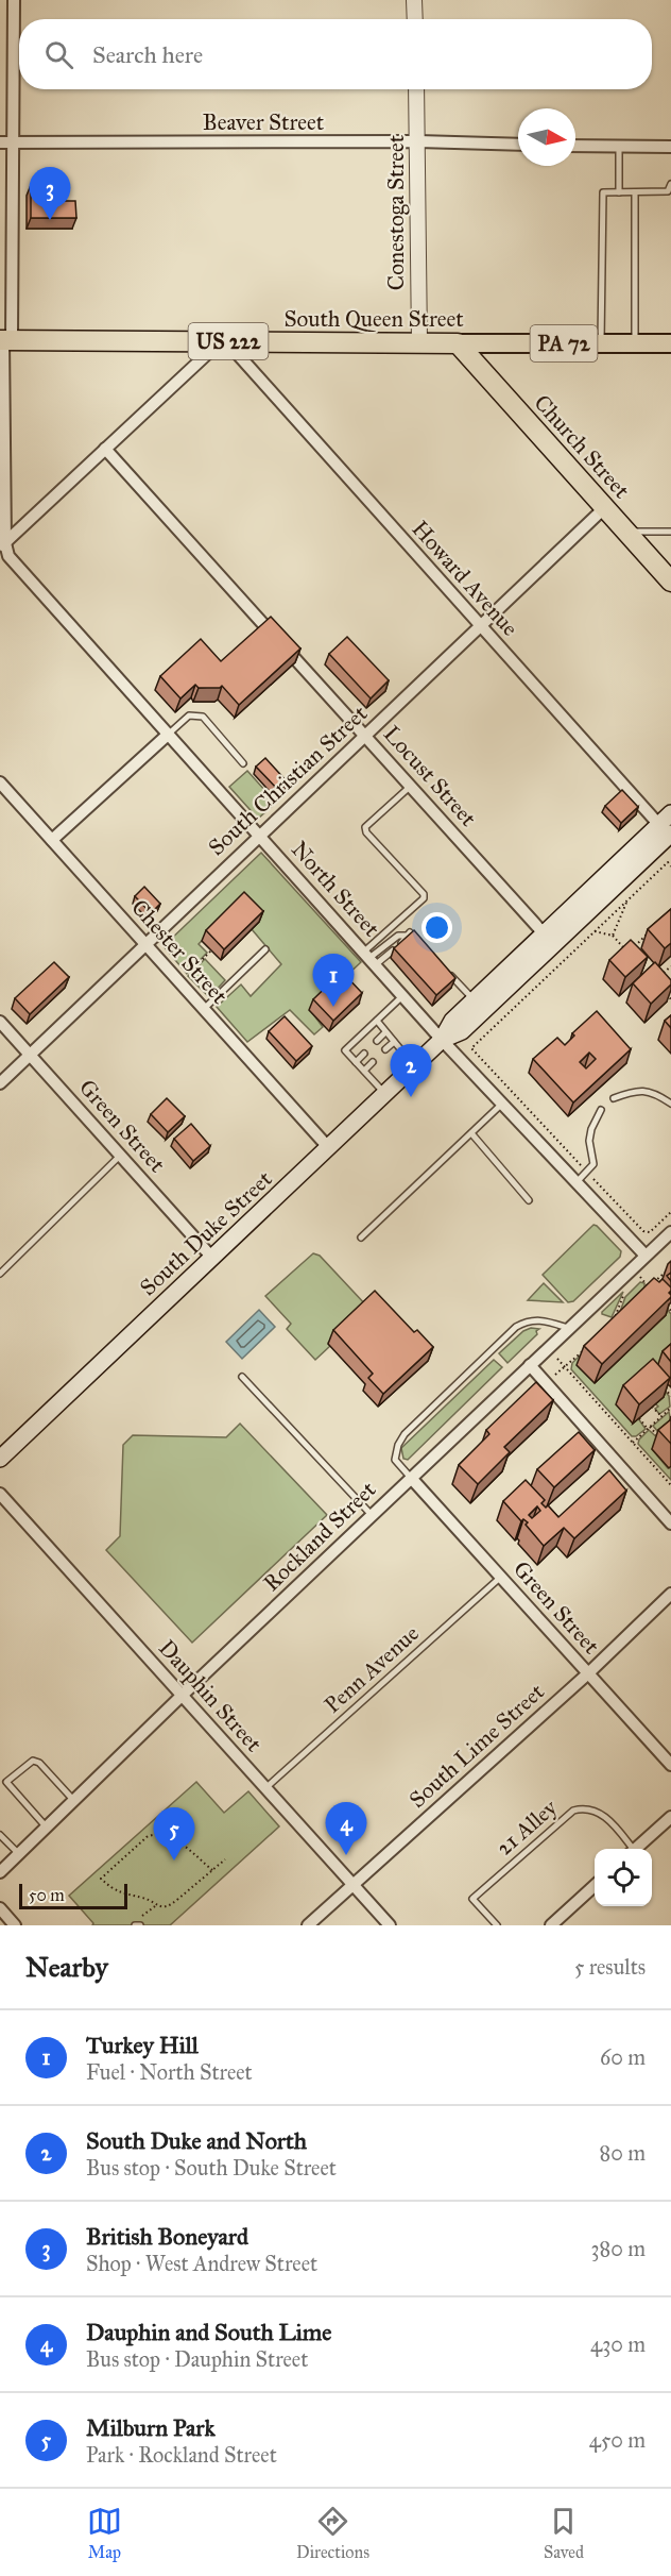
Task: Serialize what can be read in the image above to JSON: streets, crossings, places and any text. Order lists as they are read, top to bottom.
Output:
{
  "streets": {
    "highway": ["South Queen Street", "US 222", "Church Street"],
    "main road": ["PA 72", "South Duke Street"],
    "street": [
      "Beaver Street",
      "Conestoga Street",
      "Howard Avenue",
      "Locust Street",
      "South Christian Street",
      "North Street",
      "Chester Street",
      "Green Street",
      "Rockland Street",
      "Dauphin Street",
      "South Lime Street"
    ],
    "lane": ["Penn Avenue", "21 Alley"]
  },
  "crossings": [
    ["Beaver Street", "Conestoga Street"],
    ["Conestoga Street", "South Queen Street"],
    ["South Queen Street", "Church Street"],
    ["South Queen Street", "Howard Avenue"],
    ["Church Street", "South Christian Street"],
    ["Howard Avenue", "South Christian Street"],
    ["Howard Avenue", "South Duke Street"],
    ["Locust Street", "South Christian Street"],
    ["Locust Street", "South Duke Street"],
    ["South Christian Street", "North Street"],
    ["South Christian Street", "Chester Street"],
    ["South Christian Street", "Green Street"],
    ["North Street", "South Duke Street"],
    ["North Street", "Rockland Street"],
    ["Chester Street", "South Duke Street"],
    ["Green Street", "South Duke Street"],
    ["Green Street", "Rockland Street"],
    ["Green Street", "Penn Avenue"],
    ["Green Street", "South Lime Street"],
    ["Rockland Street", "Dauphin Street"],
    ["Penn Avenue", "Dauphin Street"],
    ["Dauphin Street", "South Lime Street"]
  ],
  "scale_bar": "50 m",
  "north": "right",
  "page": {
    "search": "Search here",
    "pins": [
      "3",
      "1",
      "2",
      "4",
      "5"
    ],
    "scale": "50 m",
    "heading": ["Nearby", "5 results"],
    "list": [
      {
        "mark": "1",
        "name": "Turkey Hill",
        "note": "Fuel · North Street",
        "value": "60 m"
      },
      {
        "mark": "2",
        "name": "South Duke and North",
        "note": "Bus stop · South Duke Street",
        "value": "80 m"
      },
      {
        "mark": "3",
        "name": "British Boneyard",
        "note": "Shop · West Andrew Street",
        "value": "380 m"
      },
      {
        "mark": "4",
        "name": "Dauphin and South Lime",
        "note": "Bus stop · Dauphin Street",
        "value": "430 m"
      },
      {
        "mark": "5",
        "name": "Milburn Park",
        "note": "Park · Rockland Street",
        "value": "450 m"
      }
    ],
    "nav": ["Map", "Directions", "Saved"]
  }
}
